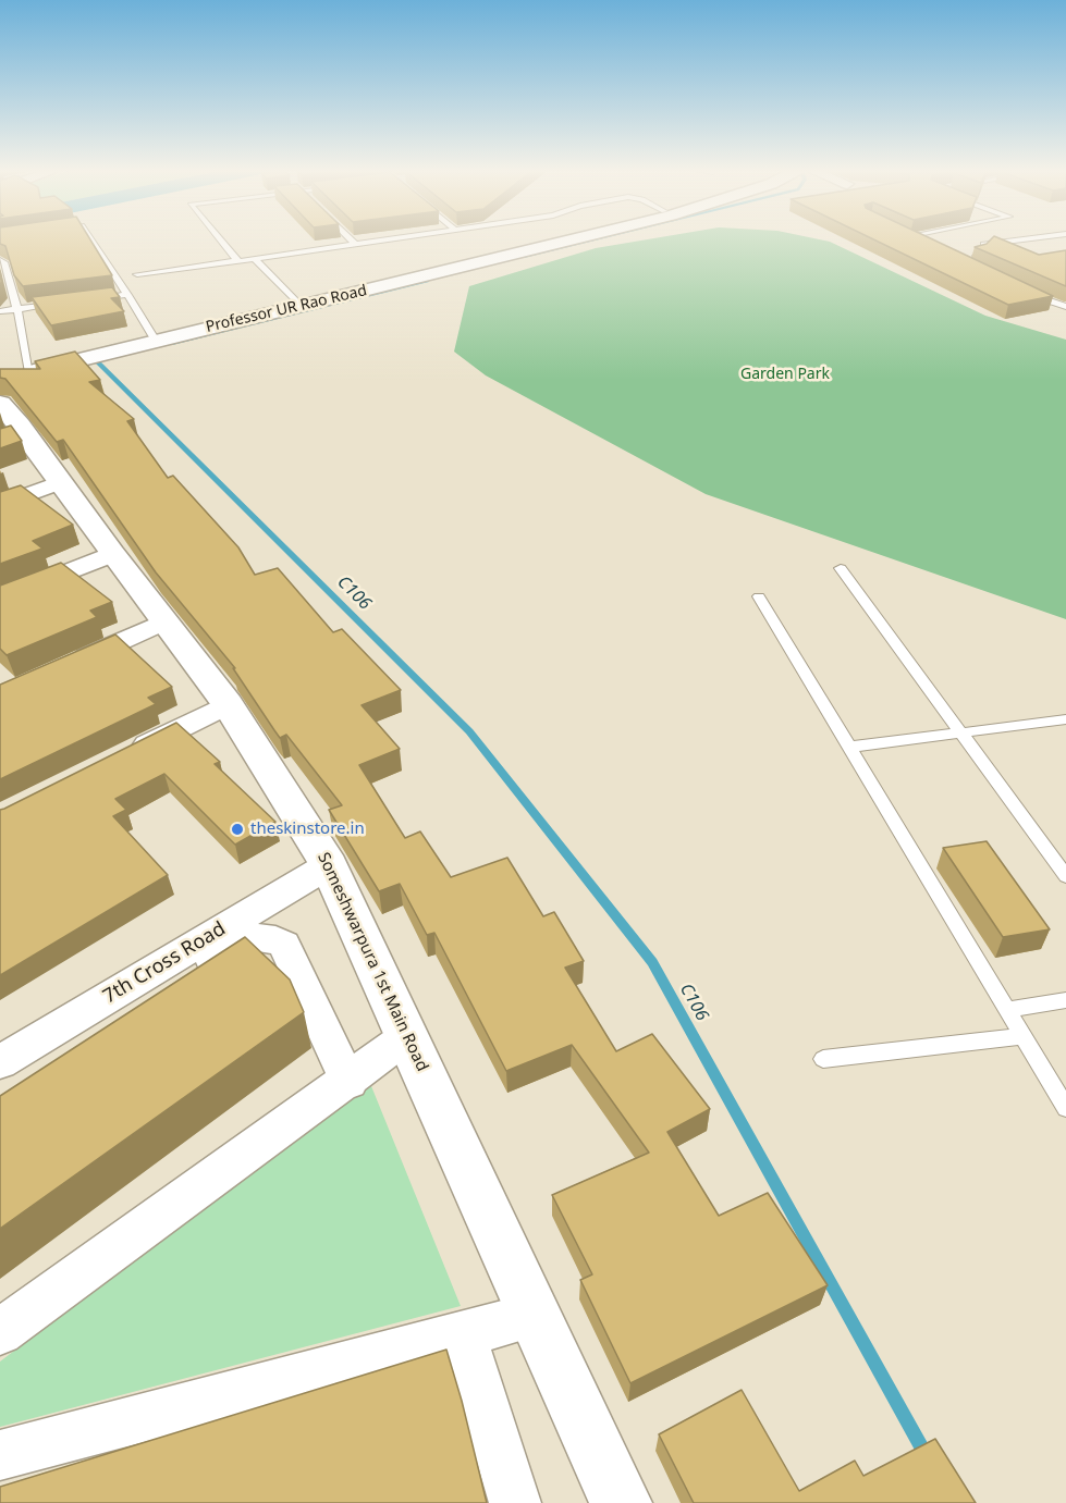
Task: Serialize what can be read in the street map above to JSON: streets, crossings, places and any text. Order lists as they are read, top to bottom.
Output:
{
  "streets": {
    "street": ["Professor UR Rao Road", "Someshwarpura 1st Main Road", "7th Cross Road"]
  },
  "crossings": [
    ["Professor UR Rao Road", "Someshwarpura 1st Main Road"],
    ["Someshwarpura 1st Main Road", "7th Cross Road"]
  ],
  "water": ["C106"],
  "parks": ["Garden Park"],
  "places": ["theskinstore.in"]
}
